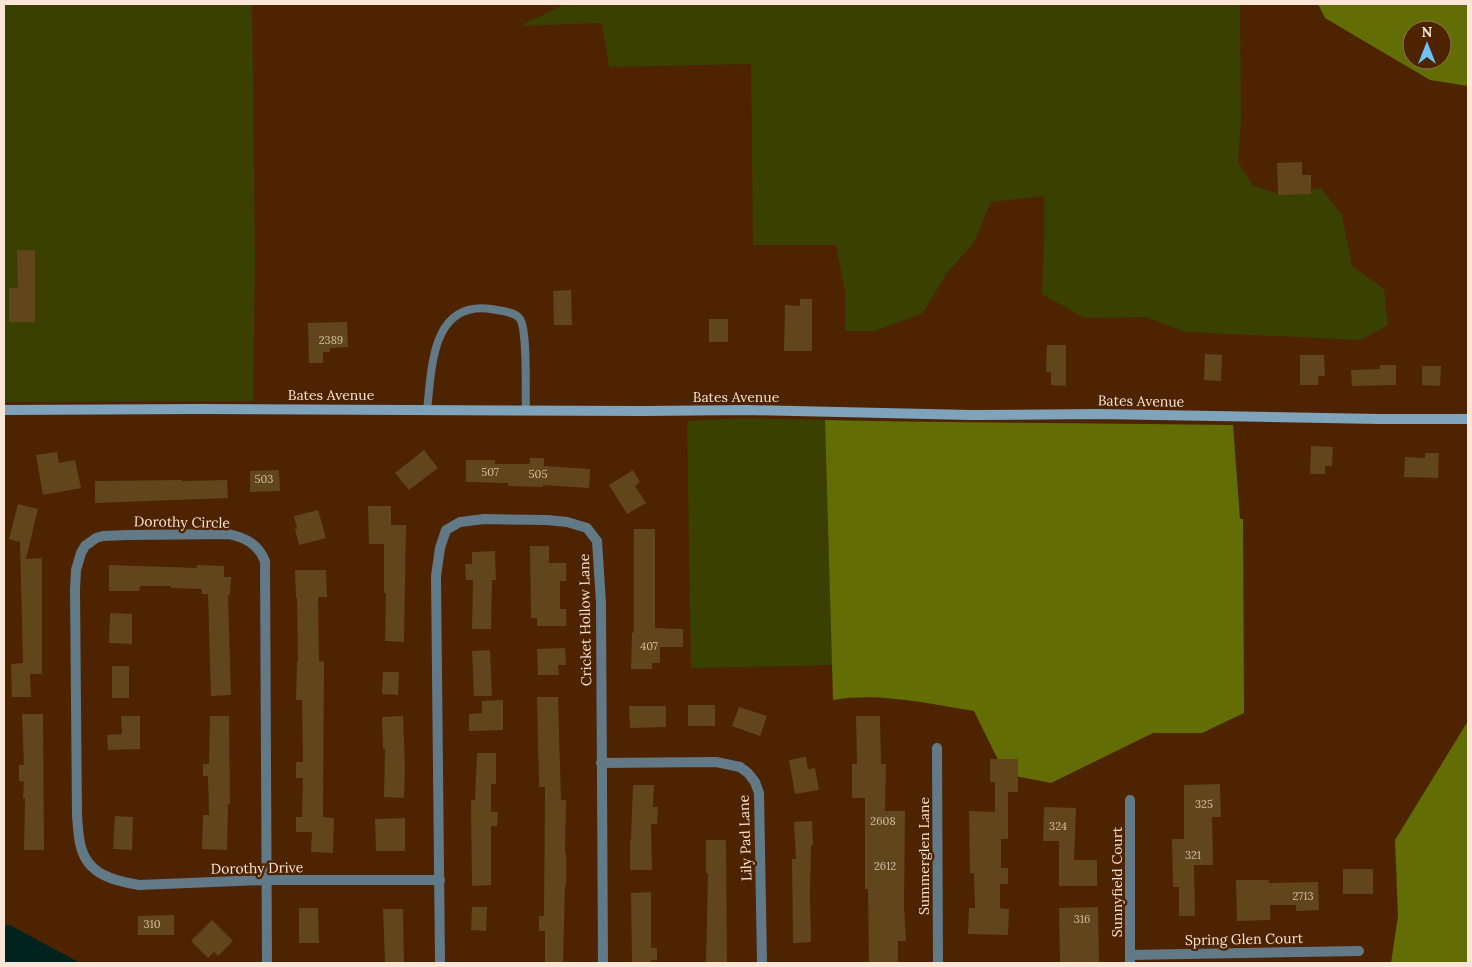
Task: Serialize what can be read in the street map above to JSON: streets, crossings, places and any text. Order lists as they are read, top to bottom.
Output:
{
  "streets": {
    "street": [
      "Bates Avenue",
      "Dorothy Circle",
      "Cricket Hollow Lane",
      "Lily Pad Lane",
      "Summerglen Lane",
      "Dorothy Drive",
      "Sunnyfield Court",
      "Spring Glen Court"
    ]
  },
  "crossings": [
    ["Dorothy Circle", "Dorothy Drive"],
    ["Cricket Hollow Lane", "Lily Pad Lane"],
    ["Cricket Hollow Lane", "Dorothy Drive"],
    ["Sunnyfield Court", "Spring Glen Court"]
  ],
  "house_numbers": [
    "2389",
    "507",
    "505",
    "503",
    "407",
    "325",
    "2608",
    "324",
    "321",
    "2612",
    "2713",
    "316",
    "310"
  ],
  "north": "top"
}
